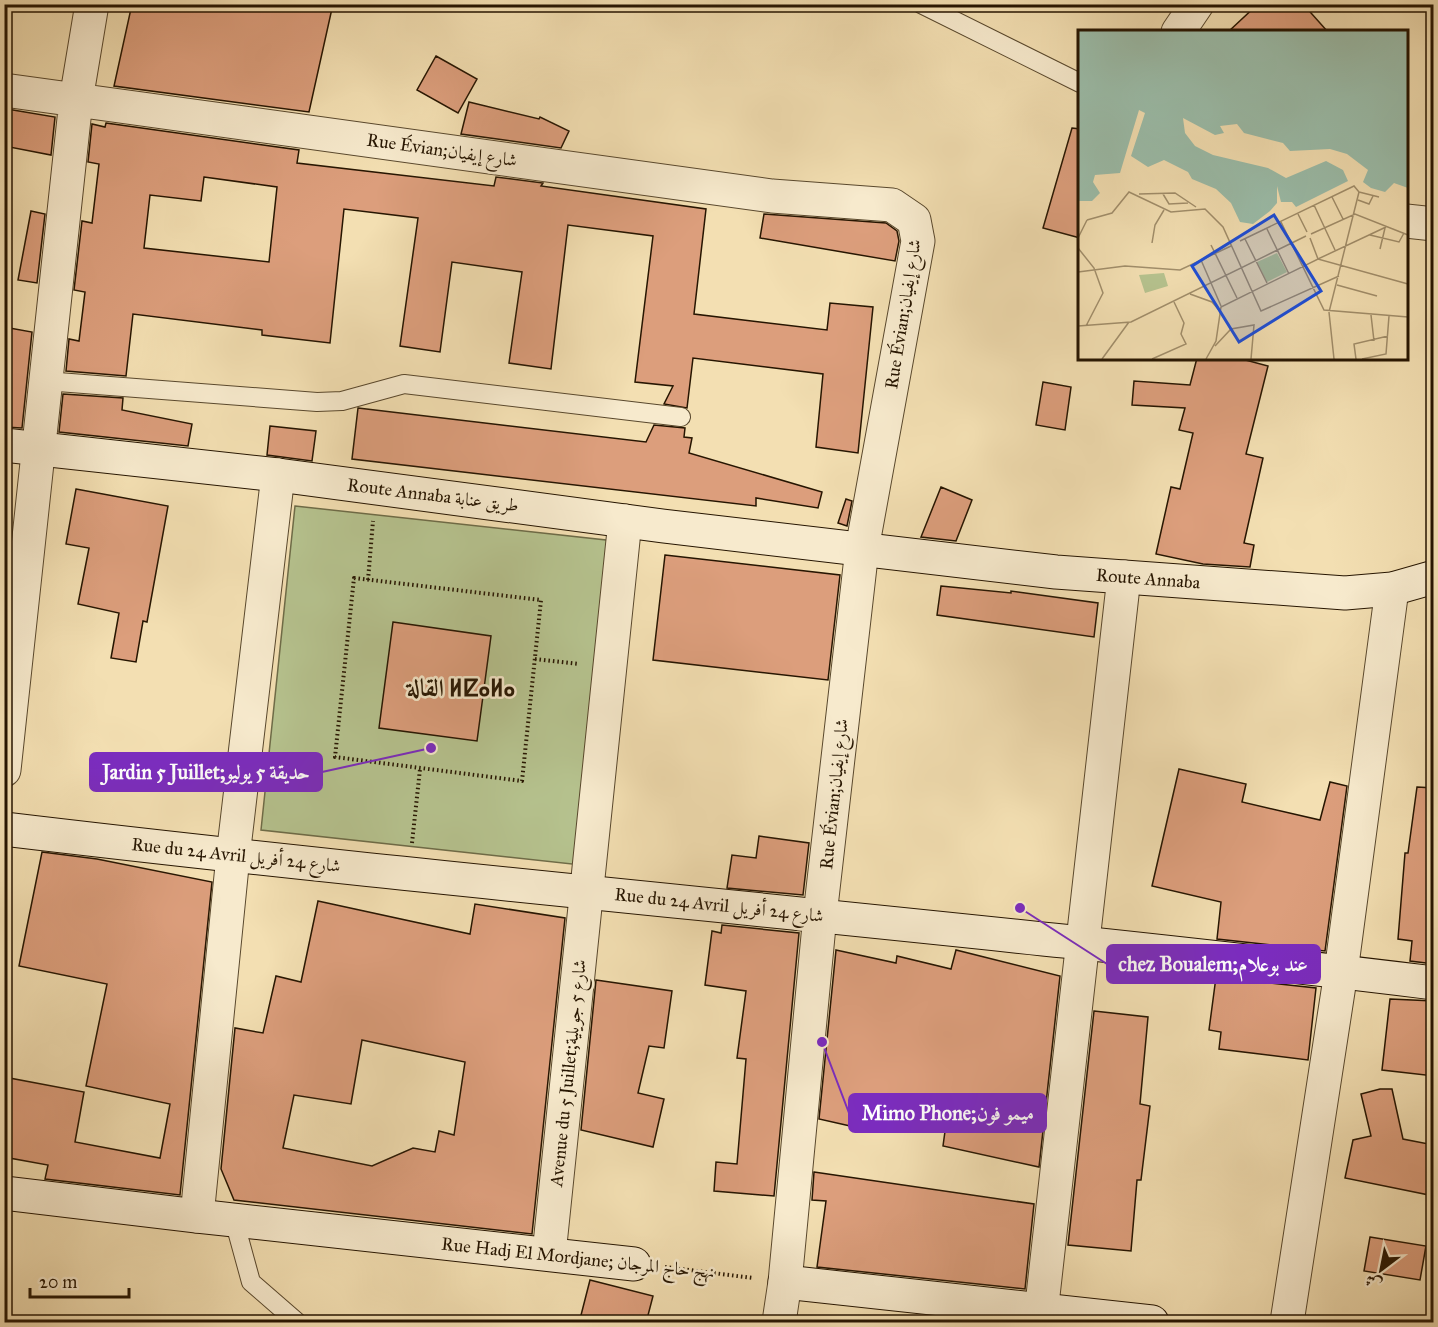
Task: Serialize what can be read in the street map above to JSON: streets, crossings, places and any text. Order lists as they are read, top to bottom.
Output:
{
  "streets": {
    "street": [
      "Rue Évian;شارع إيفيان",
      "Route Annaba طريق عنابة",
      "Route Annaba",
      "Rue du 24 Avril شارع 24 أفريل",
      "Avenue du 5 Juillet;شارع 5 جويلية",
      "Rue Hadj El Mordjane; نهج حاج المرجان"
    ]
  },
  "crossings": [
    ["Rue Évian;شارع إيفيان", "Route Annaba طريق عنابة"],
    ["Rue Évian;شارع إيفيان", "Route Annaba"],
    ["Rue Évian;شارع إيفيان", "Rue du 24 Avril شارع 24 أفريل"],
    ["Rue Évian;شارع إيفيان", "Rue Hadj El Mordjane; نهج حاج المرجان"],
    ["Route Annaba طريق عنابة", "Route Annaba"],
    ["Route Annaba طريق عنابة", "Avenue du 5 Juillet;شارع 5 جويلية"],
    ["Rue du 24 Avril شارع 24 أفريل", "Avenue du 5 Juillet;شارع 5 جويلية"],
    ["Avenue du 5 Juillet;شارع 5 جويلية", "Rue Hadj El Mordjane; نهج حاج المرجان"]
  ],
  "districts": ["القالة ⵍⵇⴰⵍⴰ"],
  "places": ["Jardin 5 Juillet;حديقة 5 يوليو", "chez Boualem;عند بوعلام", "Mimo Phone;ميمو فون"],
  "scale_bar": "20 m",
  "north": "bottom left"
}
